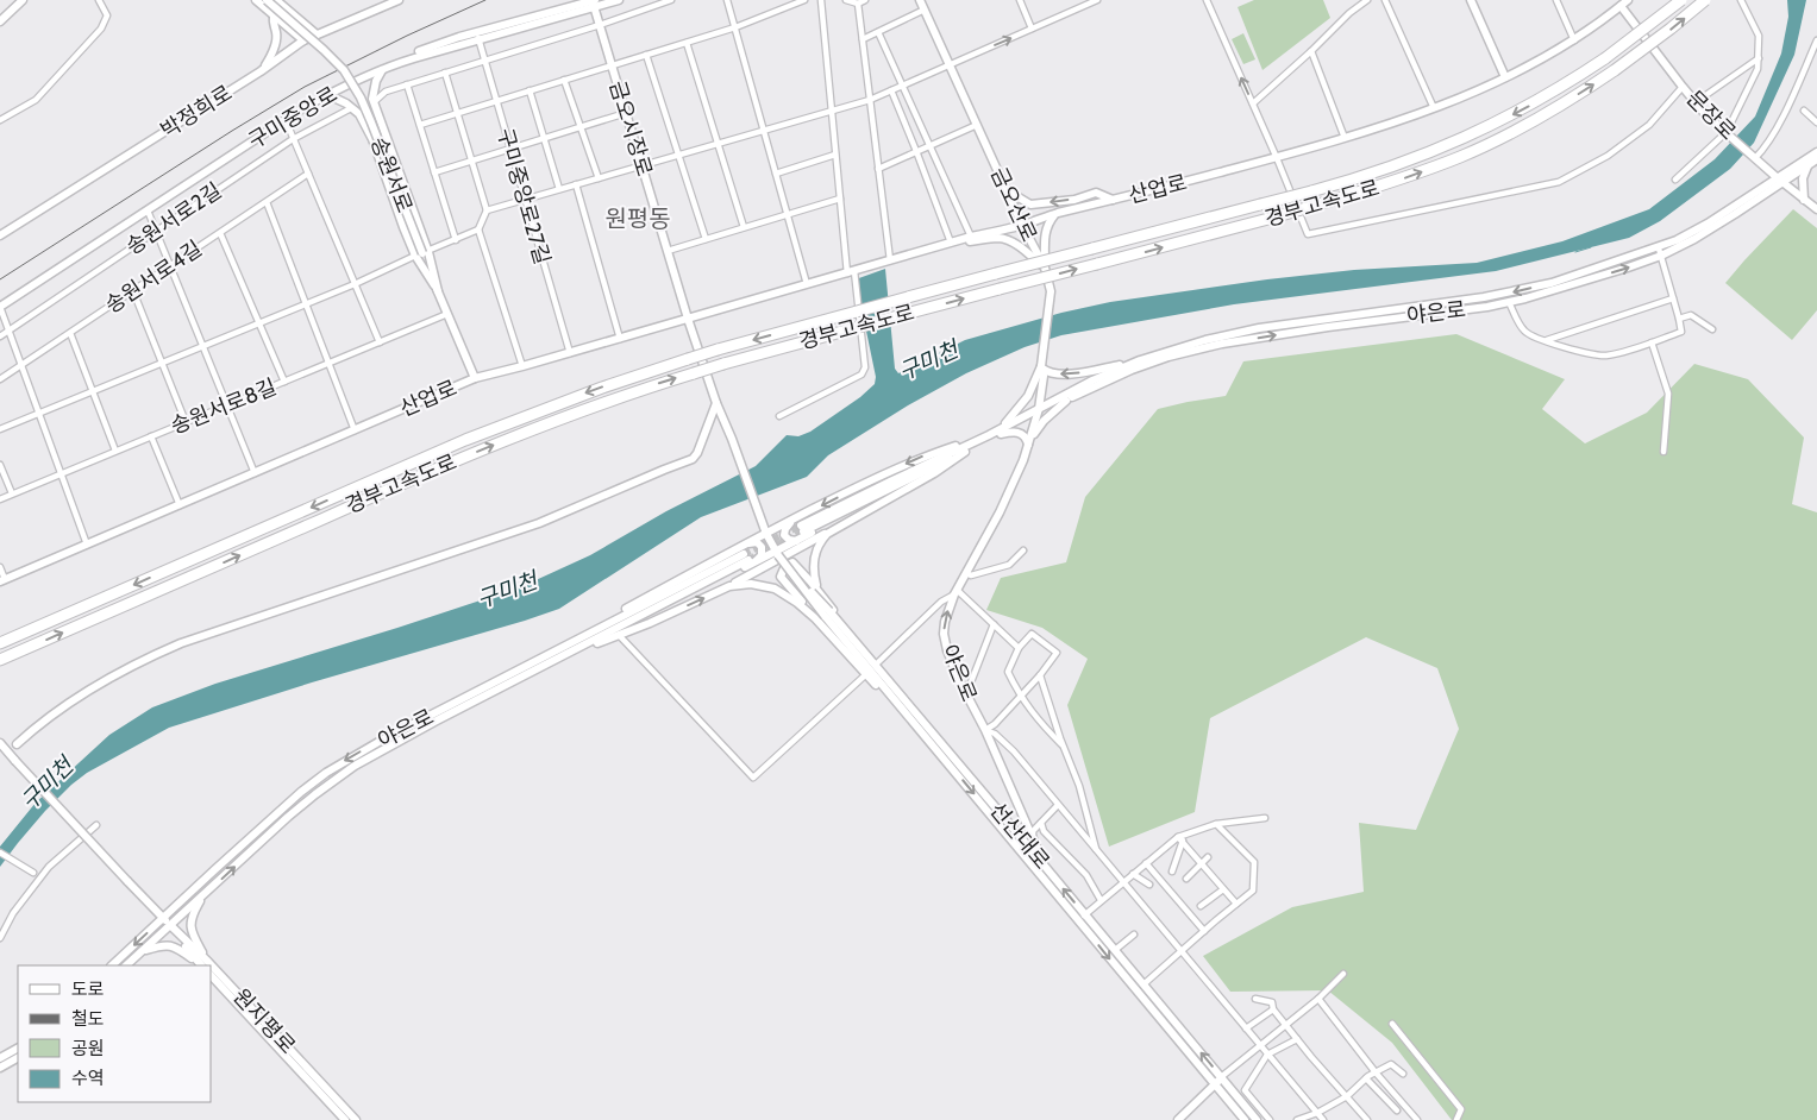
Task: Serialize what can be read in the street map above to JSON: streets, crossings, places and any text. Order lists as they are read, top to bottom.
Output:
{
  "streets": {
    "highway": ["경부고속도로"],
    "street": [
      "박정희로",
      "문장로",
      "구미중앙로",
      "금오시장로",
      "송원서로",
      "산업로",
      "구미중앙로27길",
      "금오산로",
      "송원서로2길",
      "송원서로4길",
      "야은로",
      "송원서로8길",
      "선산대로",
      "원지평로"
    ]
  },
  "crossings": [
    ["문장로", "산업로"],
    ["문장로", "야은로"],
    ["구미중앙로", "금오시장로"],
    ["구미중앙로", "구미중앙로27길"],
    ["금오시장로", "산업로"],
    ["송원서로", "산업로"],
    ["송원서로", "송원서로8길"],
    ["산업로", "구미중앙로27길"],
    ["산업로", "금오산로"],
    ["금오산로", "야은로"],
    ["야은로", "선산대로"],
    ["야은로", "원지평로"]
  ],
  "districts": ["원평동"],
  "water": ["구미천"],
  "legend": [
    "도로",
    "철도",
    "공원",
    "수역"
  ]
}
